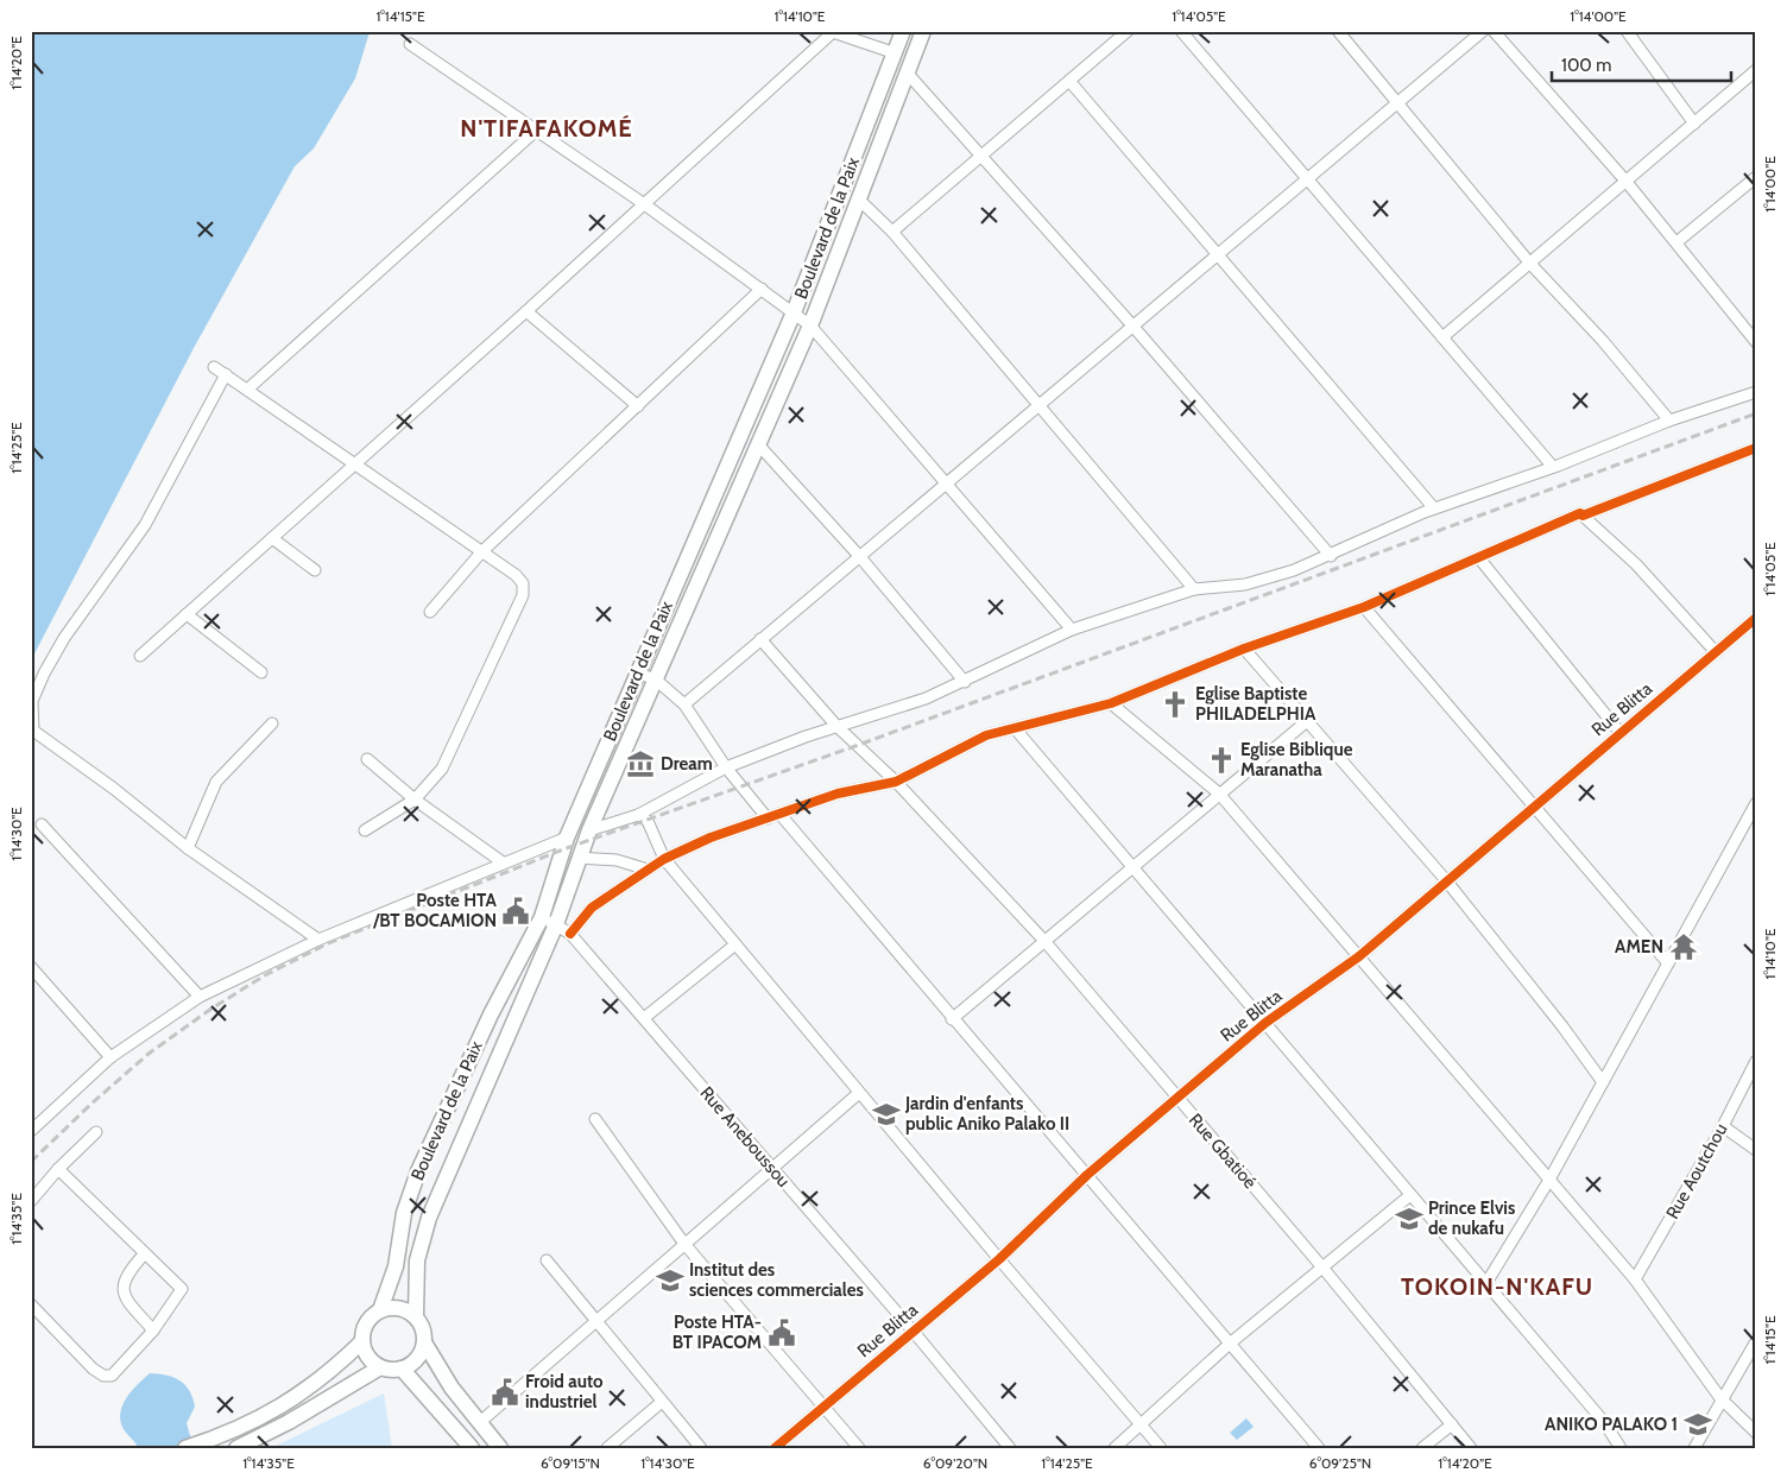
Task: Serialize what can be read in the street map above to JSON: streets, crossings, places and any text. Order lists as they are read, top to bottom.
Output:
{
  "streets": {
    "main road": ["Boulevard de la Paix"],
    "street": [
      "Rue Blitta",
      "Rue Aneboussou",
      "Rue Gbatioé",
      "Rue Aoutchou"
    ]
  },
  "crossings": [
    ["Boulevard de la Paix", "Rue Aneboussou"],
    ["Rue Blitta", "Rue Aneboussou"],
    ["Rue Blitta", "Rue Gbatioé"]
  ],
  "districts": ["N'TIFAFAKOMÉ", "TOKOIN-N'KAFU"],
  "places": {
    "church": ["Eglise Baptiste PHILADELPHIA", "Eglise Biblique Maranatha"],
    "museum": ["Dream"],
    "public building": ["Poste HTA /BT BOCAMION", "Poste HTA- BT IPACOM", "Froid auto industriel"],
    "temple": ["AMEN"],
    "school or university": [
      "Jardin d'enfants public Aniko Palako II",
      "Prince Elvis de nukafu",
      "Institut des sciences commerciales",
      "ANIKO PALAKO 1"
    ]
  },
  "scale_bar": "100 m",
  "coordinates": [
    "1°14'15\"E",
    "1°14'10\"E",
    "1°14'05\"E",
    "1°14'00\"E",
    "1°14'20\"E",
    "1°14'25\"E",
    "1°14'30\"E",
    "1°14'35\"E",
    "6°09'15\"N",
    "6°09'20\"N",
    "6°09'25\"N"
  ]
}
